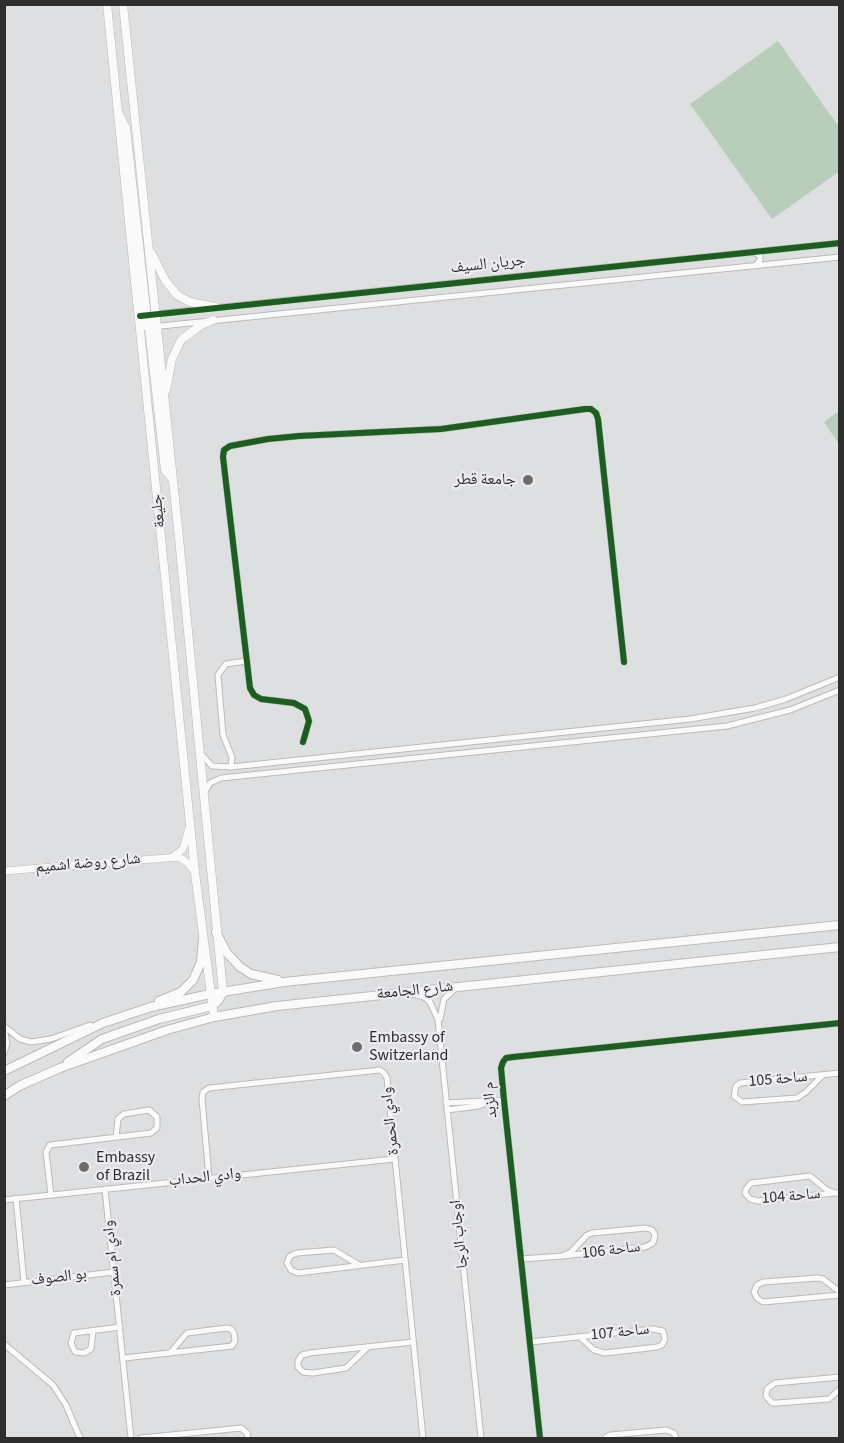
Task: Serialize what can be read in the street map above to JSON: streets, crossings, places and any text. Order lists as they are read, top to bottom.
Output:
{
  "streets": {
    "main road": ["جليعة", "شارع الجامعة"],
    "street": [
      "جريان السيف",
      "شارع روضة اشميم",
      "ساحة 105",
      "م الزبد",
      "وادي الحمرة",
      "وادي الحداب",
      "ساحة 104",
      "اوجاب الرجا",
      "ساحة 106",
      "وادي ام سمرة",
      "بو الصوف",
      "ساحة 107"
    ]
  },
  "crossings": [
    ["جريان السيف", "جليعة"],
    ["جليعة", "شارع الجامعة"],
    ["شارع الجامعة", "اوجاب الرجا"],
    ["م الزبد", "ساحة 106"],
    ["م الزبد", "ساحة 107"],
    ["وادي الحمرة", "وادي الحداب"],
    ["وادي الحداب", "وادي ام سمرة"],
    ["وادي ام سمرة", "بو الصوف"]
  ],
  "places": ["جامعة قطر", "Embassy of Switzerland", "Embassy of Brazil"]
}
